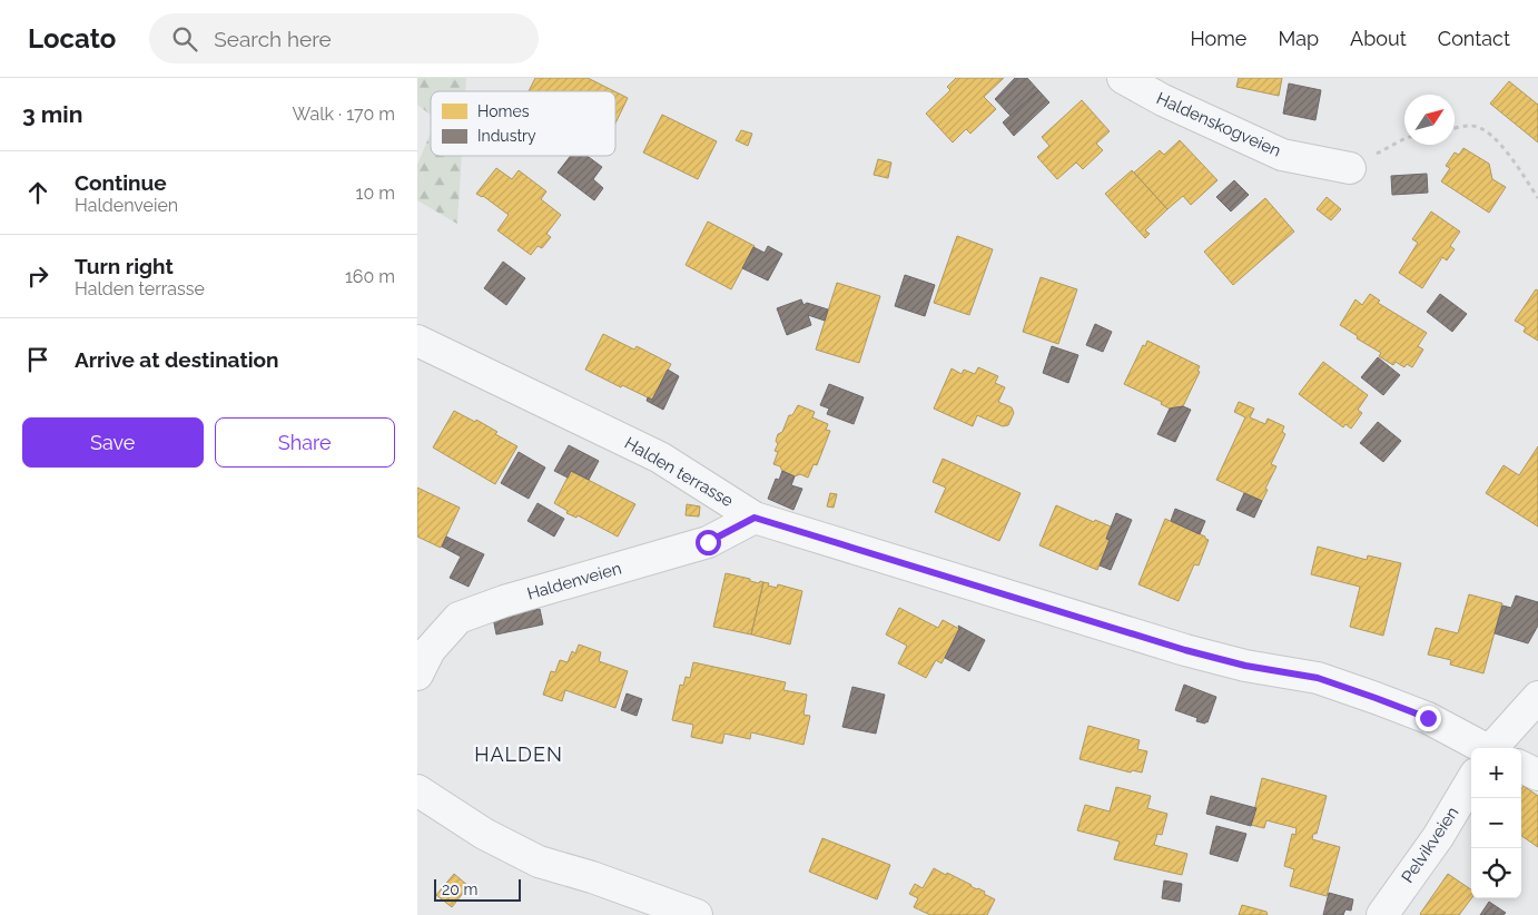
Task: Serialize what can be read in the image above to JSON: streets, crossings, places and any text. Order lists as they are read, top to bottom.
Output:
{
  "streets": {
    "street": [
      "Haldenskogveien",
      "Halden terrasse",
      "Haldenveien",
      "Pelvikveien"
    ]
  },
  "crossings": [
    ["Halden terrasse", "Haldenveien"]
  ],
  "districts": ["HALDEN"],
  "legend": ["Homes", "Industry"],
  "scale_bar": "20 m",
  "north": "top right",
  "page": {
    "header": "Locato",
    "search": "Search here",
    "nav": [
      "Home",
      "Map",
      "About",
      "Contact"
    ],
    "heading": ["3 min", "Walk · 170 m"],
    "list": [
      ["Continue", "Haldenveien", "10 m"],
      ["Turn right", "Halden terrasse", "160 m"],
      "Arrive at destination"
    ],
    "buttons": ["Save", "Share"],
    "map_buttons": ["+", "−"],
    "scale": "20 m"
  }
}
